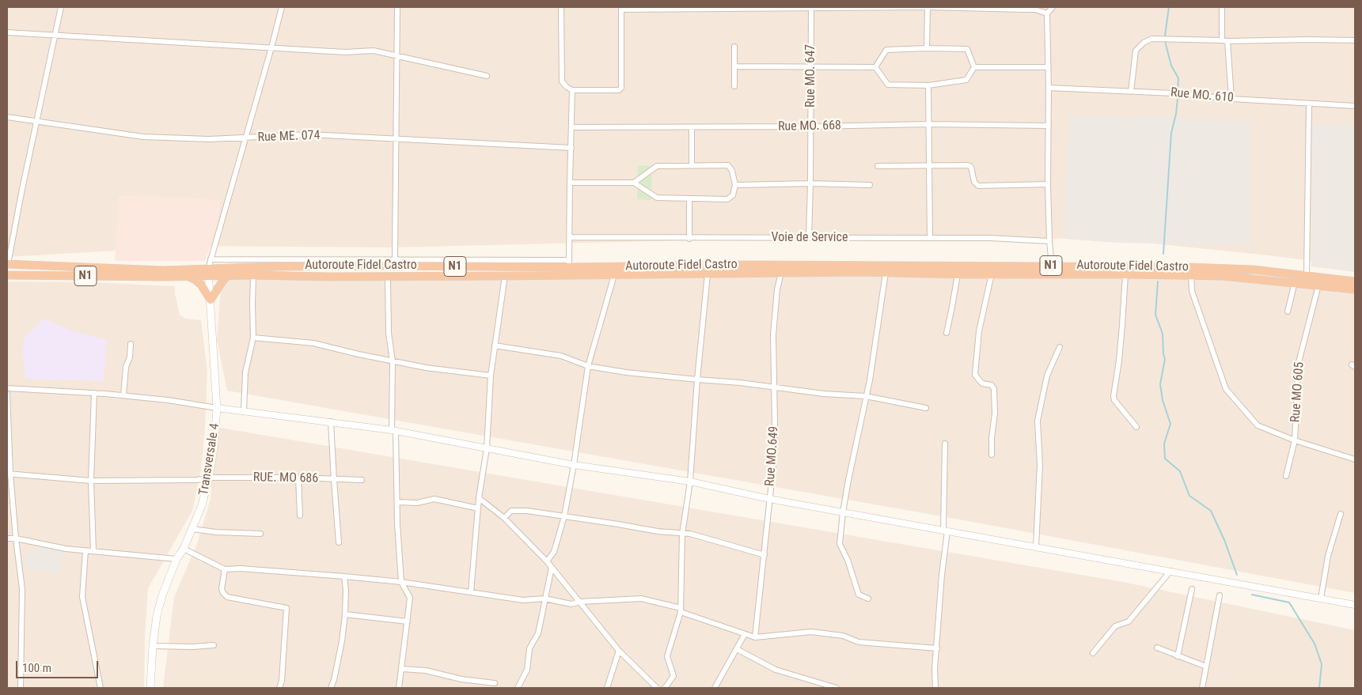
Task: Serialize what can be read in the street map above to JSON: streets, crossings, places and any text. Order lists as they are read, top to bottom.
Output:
{
  "streets": {
    "highway": ["Autoroute Fidel Castro", "N1"],
    "main road": ["Transversale 4"],
    "street": [
      "Rue MO. 647",
      "Rue MO. 610",
      "Rue MO. 668",
      "Rue ME. 074",
      "Voie de Service",
      "Rue MO 605",
      "Rue MO.649",
      "RUE. MO 686"
    ]
  },
  "crossings": [
    ["Rue MO. 647", "Rue MO. 668"],
    ["Rue MO. 647", "Voie de Service"],
    ["Autoroute Fidel Castro", "Rue MO 605"],
    ["Autoroute Fidel Castro", "Rue MO.649"],
    ["Autoroute Fidel Castro", "Transversale 4"],
    ["Transversale 4", "RUE. MO 686"]
  ],
  "scale_bar": "100 m"
}
